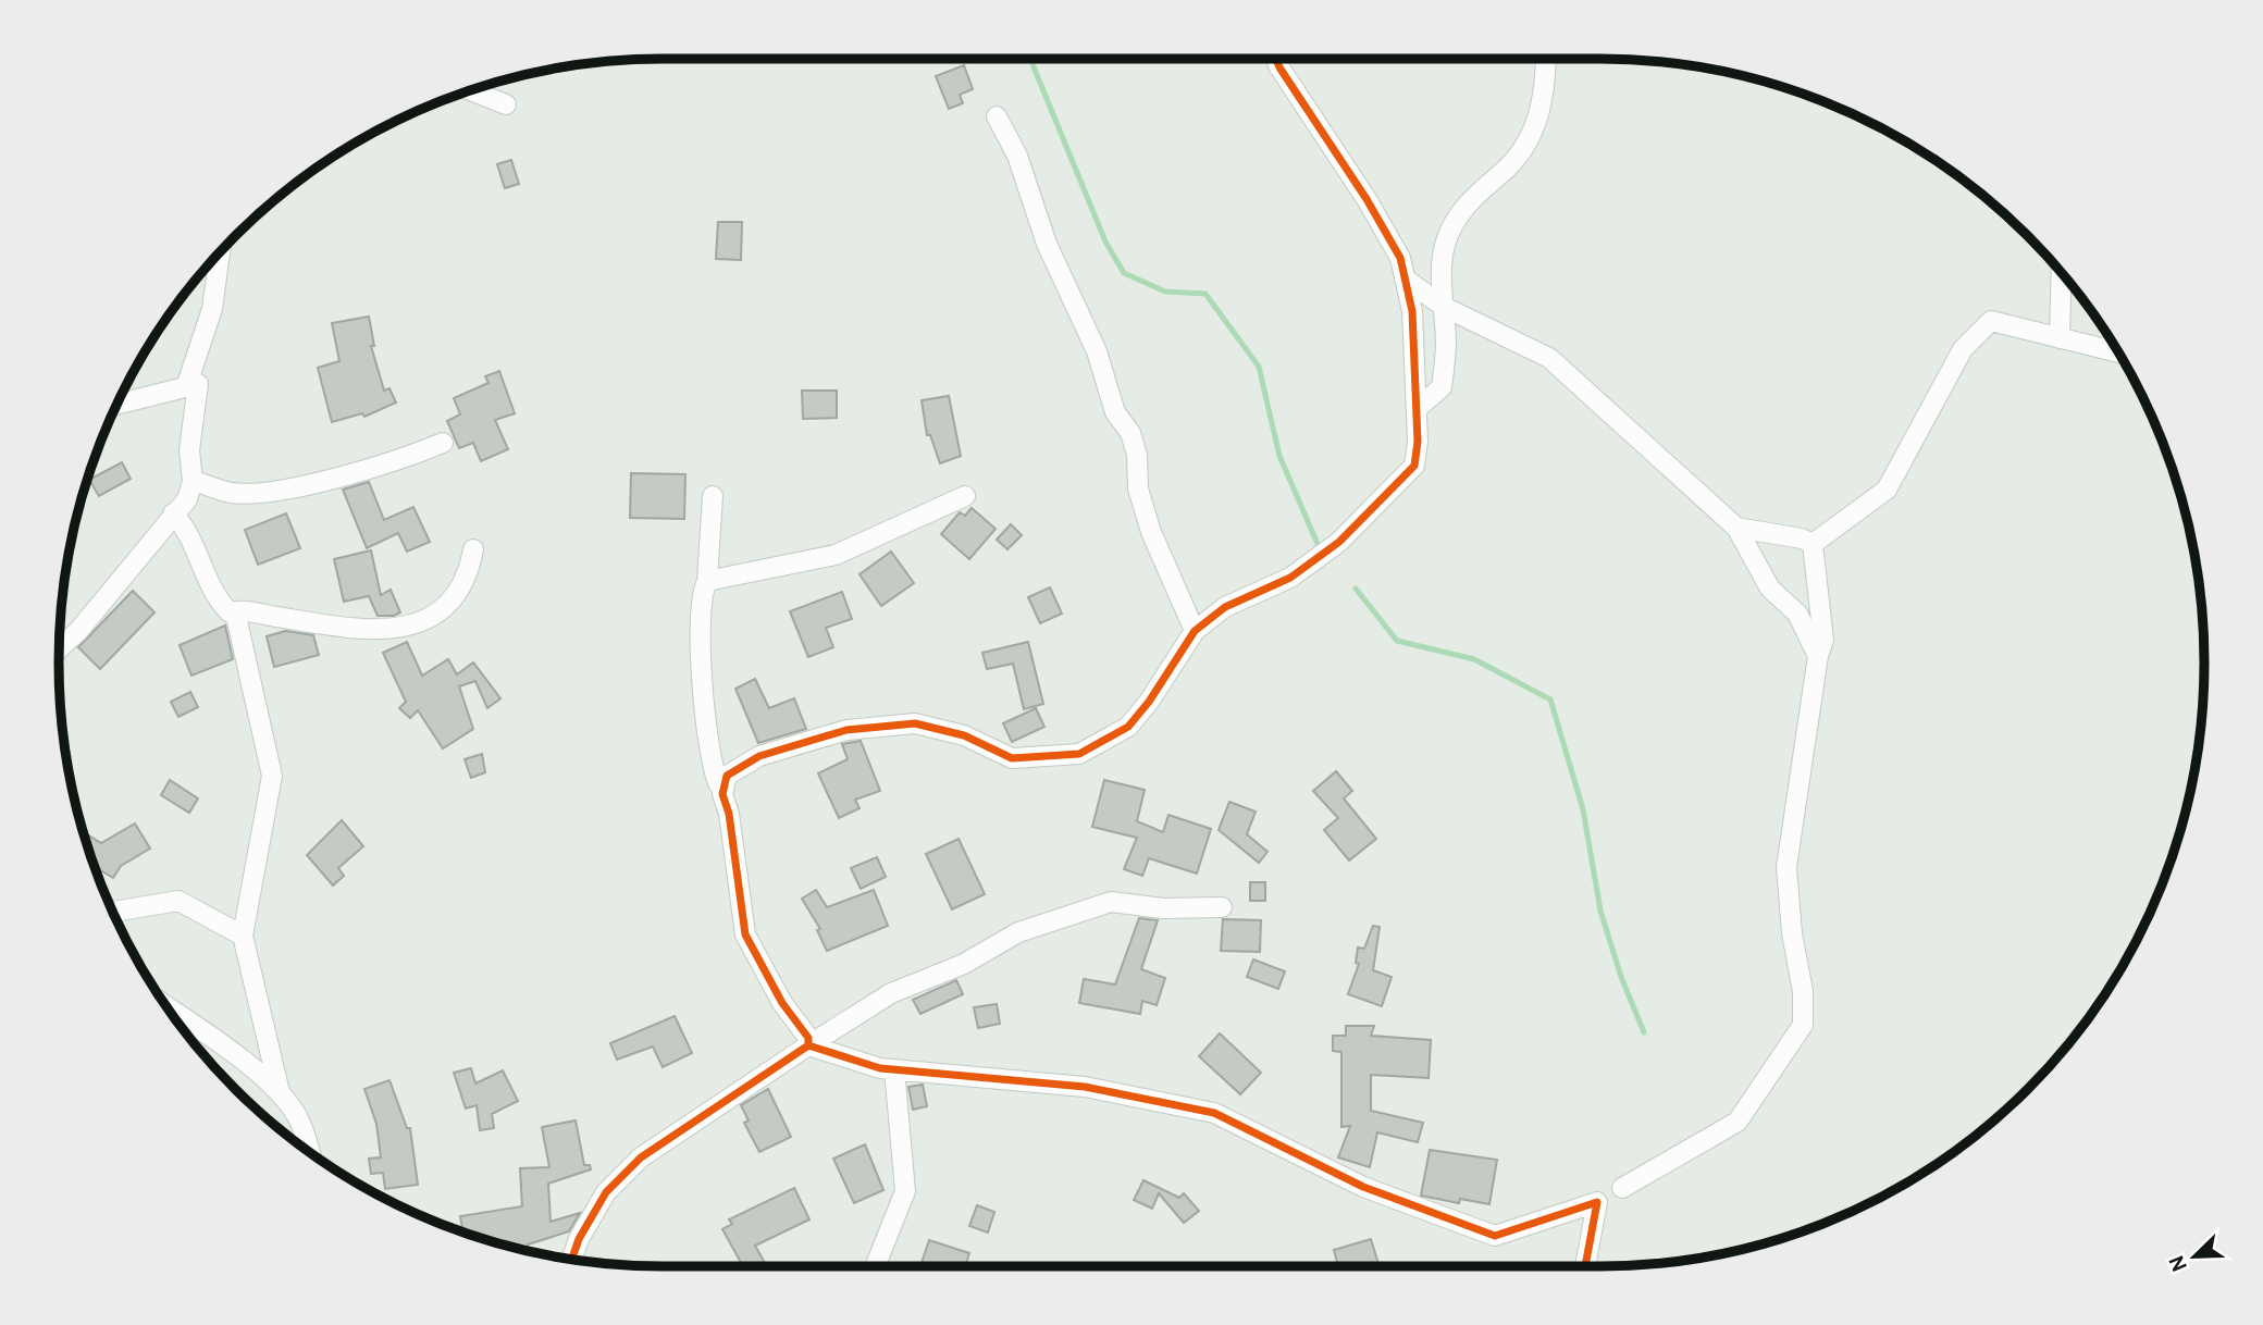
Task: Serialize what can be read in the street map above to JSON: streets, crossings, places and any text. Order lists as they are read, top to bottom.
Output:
{
  "north": "bottom left"
}
